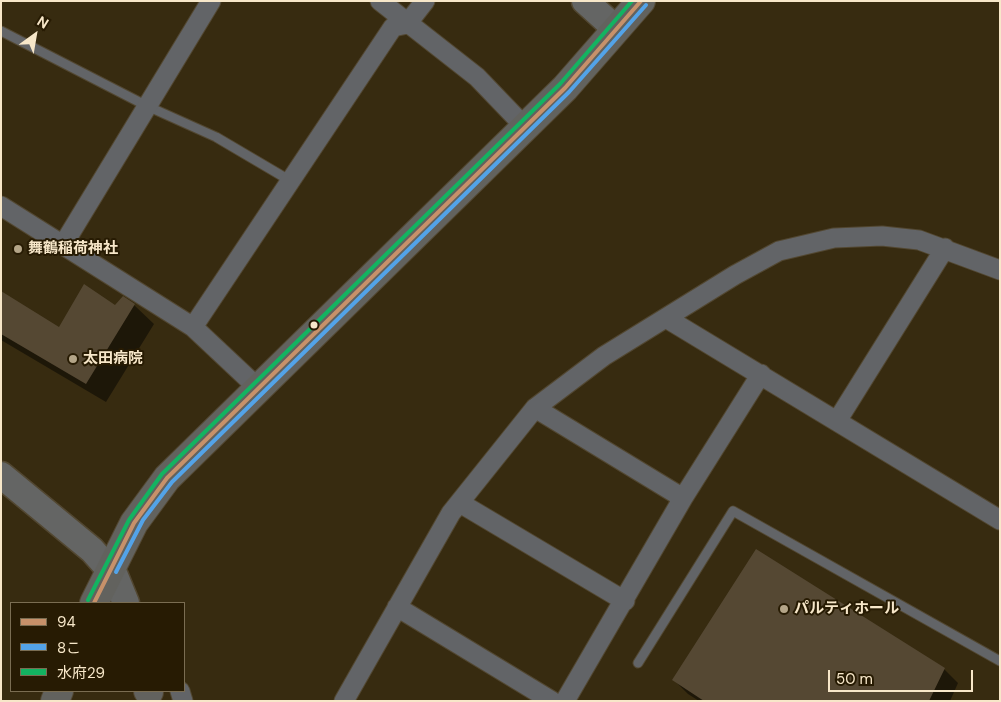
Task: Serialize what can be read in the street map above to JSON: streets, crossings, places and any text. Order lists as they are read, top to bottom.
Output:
{
  "places": ["舞鶴稲荷神社", "太田病院", "パルティホール"],
  "lines": ["transit line 94", "transit line 水府29", "transit line 8こ"],
  "legend": ["94", "8こ", "水府29"],
  "scale_bar": "50 m",
  "north": "top right"
}
